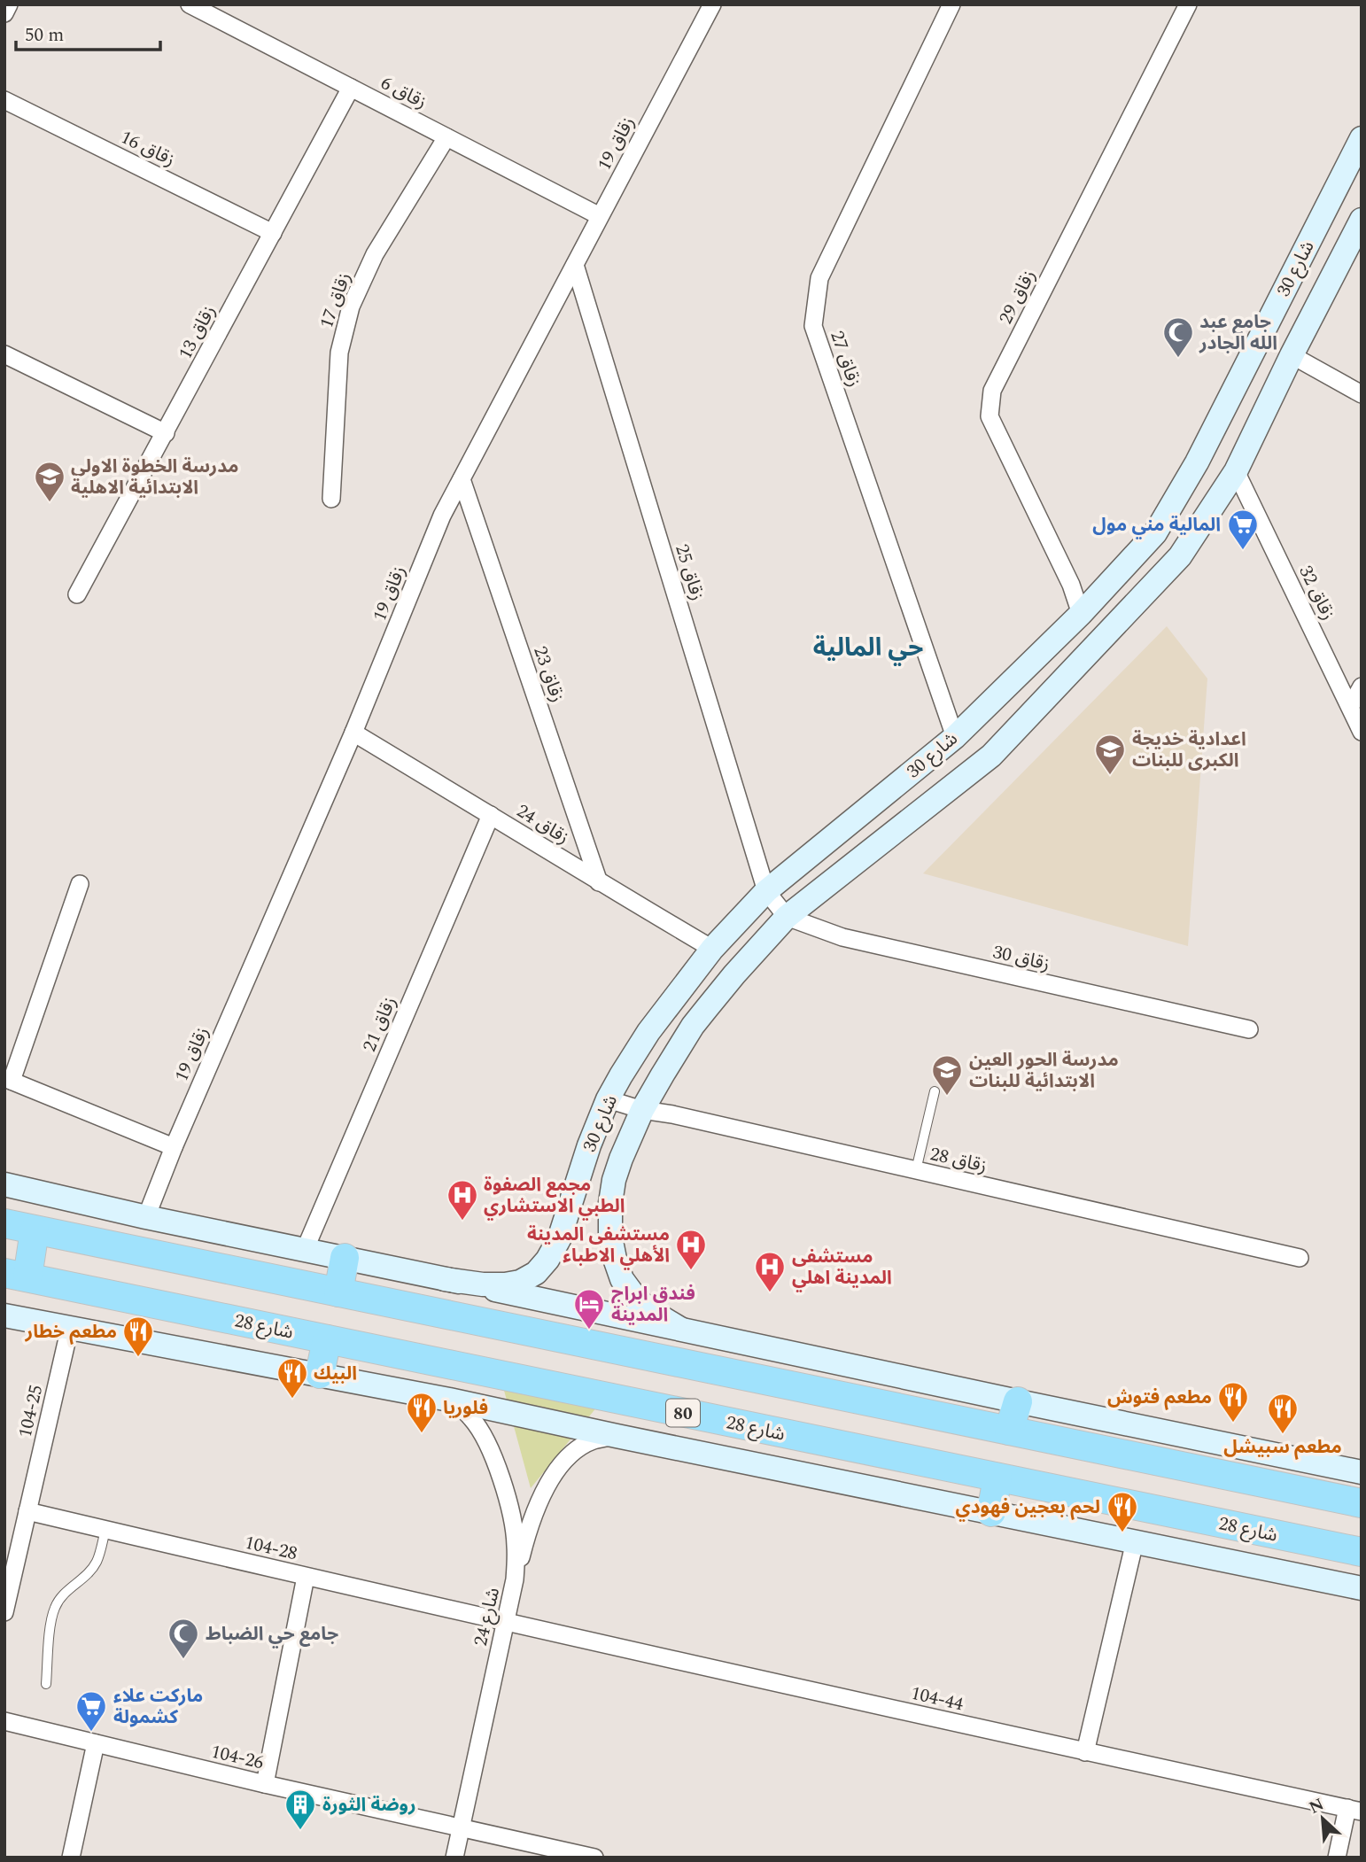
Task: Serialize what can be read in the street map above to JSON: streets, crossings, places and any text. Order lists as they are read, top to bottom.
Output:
{
  "streets": {
    "highway": ["شارع 28", "80"],
    "main road": ["شارع 30"],
    "street": [
      "زقاق 6",
      "زقاق 19",
      "زقاق 16",
      "زقاق 29",
      "زقاق 17",
      "زقاق 13",
      "زقاق 27",
      "زقاق 25",
      "زقاق 32",
      "زقاق 23",
      "زقاق 24",
      "زقاق 30",
      "زقاق 21",
      "زقاق 28",
      "104-25",
      "104-28",
      "شارع 24",
      "104-44",
      "104-26"
    ]
  },
  "crossings": [
    ["زقاق 6", "زقاق 19"],
    ["زقاق 6", "زقاق 17"],
    ["زقاق 6", "زقاق 13"],
    ["زقاق 19", "زقاق 25"],
    ["زقاق 19", "زقاق 23"],
    ["زقاق 19", "زقاق 24"],
    ["زقاق 16", "زقاق 13"],
    ["شارع 30", "زقاق 29"],
    ["شارع 30", "زقاق 27"],
    ["شارع 30", "زقاق 25"],
    ["شارع 30", "زقاق 32"],
    ["شارع 30", "زقاق 24"],
    ["شارع 30", "زقاق 30"],
    ["شارع 30", "زقاق 28"],
    ["زقاق 23", "زقاق 24"],
    ["زقاق 24", "زقاق 21"],
    ["104-25", "104-28"],
    ["104-28", "شارع 24"],
    ["104-28", "104-44"],
    ["شارع 24", "104-44"],
    ["شارع 24", "104-26"]
  ],
  "districts": ["حي المالية"],
  "places": {
    "mosque": ["جامع عبد الله الجادر", "جامع حي الضباط"],
    "school or university": ["مدرسة الخطوة الاولى الابتدائية الاهلية", "اعدادية خديجة الكبرى للبنات", "مدرسة الحور العين الابتدائية للبنات"],
    "supermarket": ["المالية مني مول", "ماركت علاء كشمولة"],
    "hospital": ["مجمع الصفوة الطبي الاستشاري", "مستشفى المدينة الأهلي الاطباء", "مستشفى المدينة اهلي"],
    "hotel": ["فندق ابراج المدينة"],
    "restaurant": [
      "مطعم خطار",
      "البيك",
      "مطعم فتوش",
      "فلوريا",
      "مطعم سبيشل",
      "لحم بعجين فهودي"
    ],
    "building": ["روضة الثورة"]
  },
  "scale_bar": "50 m",
  "north": "top left"
}
